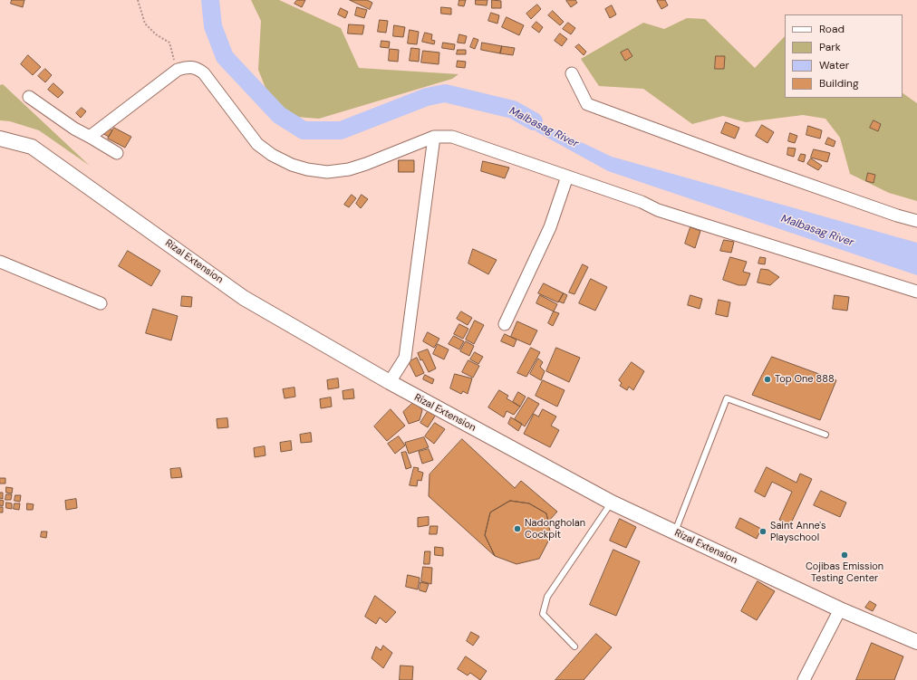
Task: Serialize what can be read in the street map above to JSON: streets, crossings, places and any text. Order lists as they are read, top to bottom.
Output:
{
  "streets": {
    "street": ["Rizal Extension"]
  },
  "water": ["Malbasag River"],
  "places": [
    "Top One 888",
    "Nadongholan Cockpit",
    "Saint Anne's Playschool",
    "Cojibas Emission Testing Center"
  ],
  "legend": [
    "Road",
    "Park",
    "Water",
    "Building"
  ]
}
